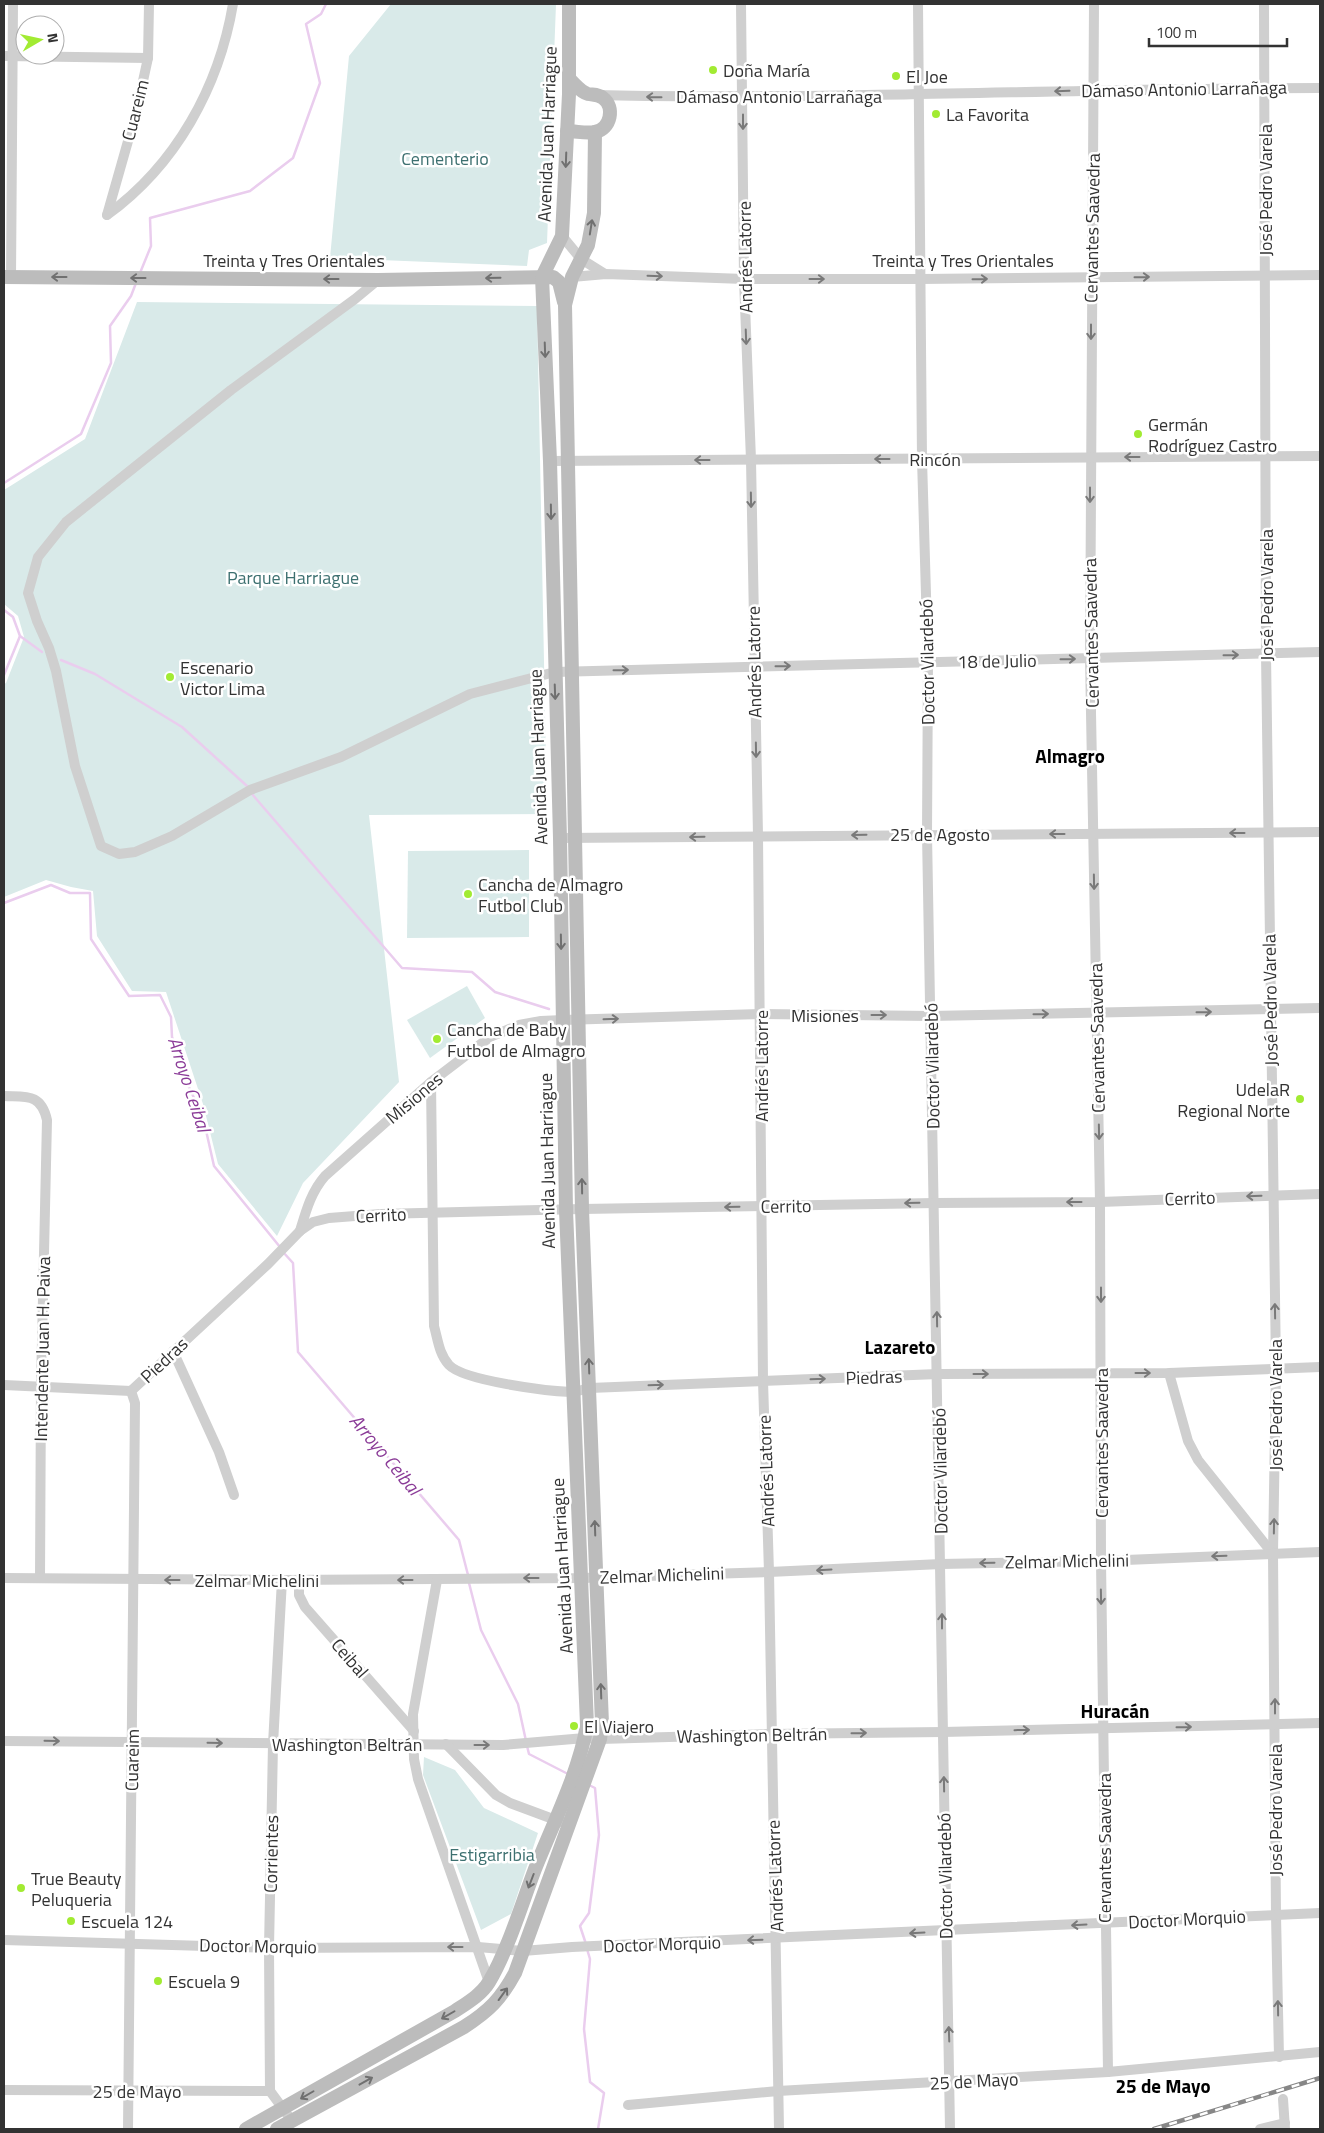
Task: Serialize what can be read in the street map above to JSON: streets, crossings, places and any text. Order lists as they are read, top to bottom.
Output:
{
  "streets": {
    "street": [
      "Dámaso Antonio Larrañaga",
      "Cuareim",
      "Avenida Juan Harriague",
      "José Pedro Varela",
      "Cervantes Saavedra",
      "Andrés Latorre",
      "Treinta y Tres Orientales",
      "Rincón",
      "18 de Julio",
      "Doctor Vilardebó",
      "25 de Agosto",
      "Misiones",
      "Cerrito",
      "Intendente Juan H. Paiva",
      "Piedras",
      "Zelmar Michelini",
      "Ceibal",
      "Washington Beltrán",
      "Corrientes",
      "Doctor Morquio",
      "25 de Mayo"
    ]
  },
  "crossings": [
    ["Dámaso Antonio Larrañaga", "Avenida Juan Harriague"],
    ["Dámaso Antonio Larrañaga", "José Pedro Varela"],
    ["Dámaso Antonio Larrañaga", "Cervantes Saavedra"],
    ["Dámaso Antonio Larrañaga", "Andrés Latorre"],
    ["Dámaso Antonio Larrañaga", "Doctor Vilardebó"],
    ["Cuareim", "Piedras"],
    ["Cuareim", "Zelmar Michelini"],
    ["Cuareim", "Washington Beltrán"],
    ["Cuareim", "Doctor Morquio"],
    ["Cuareim", "25 de Mayo"],
    ["Avenida Juan Harriague", "Treinta y Tres Orientales"],
    ["Avenida Juan Harriague", "Rincón"],
    ["Avenida Juan Harriague", "18 de Julio"],
    ["Avenida Juan Harriague", "25 de Agosto"],
    ["Avenida Juan Harriague", "Misiones"],
    ["Avenida Juan Harriague", "Cerrito"],
    ["Avenida Juan Harriague", "Piedras"],
    ["Avenida Juan Harriague", "Zelmar Michelini"],
    ["Avenida Juan Harriague", "Washington Beltrán"],
    ["Avenida Juan Harriague", "Doctor Morquio"],
    ["José Pedro Varela", "Treinta y Tres Orientales"],
    ["José Pedro Varela", "Rincón"],
    ["José Pedro Varela", "18 de Julio"],
    ["José Pedro Varela", "25 de Agosto"],
    ["José Pedro Varela", "Misiones"],
    ["José Pedro Varela", "Cerrito"],
    ["José Pedro Varela", "Piedras"],
    ["José Pedro Varela", "Zelmar Michelini"],
    ["José Pedro Varela", "Washington Beltrán"],
    ["José Pedro Varela", "Doctor Morquio"],
    ["José Pedro Varela", "25 de Mayo"],
    ["Cervantes Saavedra", "Treinta y Tres Orientales"],
    ["Cervantes Saavedra", "Rincón"],
    ["Cervantes Saavedra", "18 de Julio"],
    ["Cervantes Saavedra", "25 de Agosto"],
    ["Cervantes Saavedra", "Misiones"],
    ["Cervantes Saavedra", "Cerrito"],
    ["Cervantes Saavedra", "Piedras"],
    ["Cervantes Saavedra", "Zelmar Michelini"],
    ["Cervantes Saavedra", "Washington Beltrán"],
    ["Cervantes Saavedra", "Doctor Morquio"],
    ["Cervantes Saavedra", "25 de Mayo"],
    ["Andrés Latorre", "Treinta y Tres Orientales"],
    ["Andrés Latorre", "Rincón"],
    ["Andrés Latorre", "18 de Julio"],
    ["Andrés Latorre", "25 de Agosto"],
    ["Andrés Latorre", "Misiones"],
    ["Andrés Latorre", "Cerrito"],
    ["Andrés Latorre", "Piedras"],
    ["Andrés Latorre", "Zelmar Michelini"],
    ["Andrés Latorre", "Washington Beltrán"],
    ["Andrés Latorre", "Doctor Morquio"],
    ["Andrés Latorre", "25 de Mayo"],
    ["Treinta y Tres Orientales", "18 de Julio"],
    ["Treinta y Tres Orientales", "Doctor Vilardebó"],
    ["Rincón", "Doctor Vilardebó"],
    ["18 de Julio", "Doctor Vilardebó"],
    ["Doctor Vilardebó", "25 de Agosto"],
    ["Doctor Vilardebó", "Misiones"],
    ["Doctor Vilardebó", "Cerrito"],
    ["Doctor Vilardebó", "Piedras"],
    ["Doctor Vilardebó", "Zelmar Michelini"],
    ["Doctor Vilardebó", "Washington Beltrán"],
    ["Doctor Vilardebó", "Doctor Morquio"],
    ["Doctor Vilardebó", "25 de Mayo"],
    ["Misiones", "Cerrito"],
    ["Cerrito", "Piedras"],
    ["Intendente Juan H. Paiva", "Piedras"],
    ["Intendente Juan H. Paiva", "Zelmar Michelini"],
    ["Zelmar Michelini", "Ceibal"],
    ["Zelmar Michelini", "Corrientes"],
    ["Washington Beltrán", "Corrientes"],
    ["Corrientes", "Doctor Morquio"],
    ["Corrientes", "25 de Mayo"]
  ],
  "one_way": [
    "Dámaso Antonio Larrañaga",
    "Cervantes Saavedra",
    "Rincón",
    "25 de Agosto",
    "Misiones",
    "Cerrito",
    "Piedras",
    "Zelmar Michelini",
    "Washington Beltrán",
    "Doctor Morquio"
  ],
  "districts": [
    "Almagro",
    "Lazareto",
    "Huracán",
    "25 de Mayo"
  ],
  "water": ["Arroyo Ceibal"],
  "parks": ["Cementerio", "Parque Harriague", "Estigarribia"],
  "places": [
    "Doña María",
    "El Joe",
    "La Favorita",
    "Germán Rodríguez Castro",
    "Escenario Victor Lima",
    "Cancha de Almagro Futbol Club",
    "Cancha de Baby Futbol de Almagro",
    "UdelaR Regional Norte",
    "El Viajero",
    "True Beauty Peluqueria",
    "Escuela 124",
    "Escuela 9"
  ],
  "scale_bar": "100 m",
  "north": "right"
}
